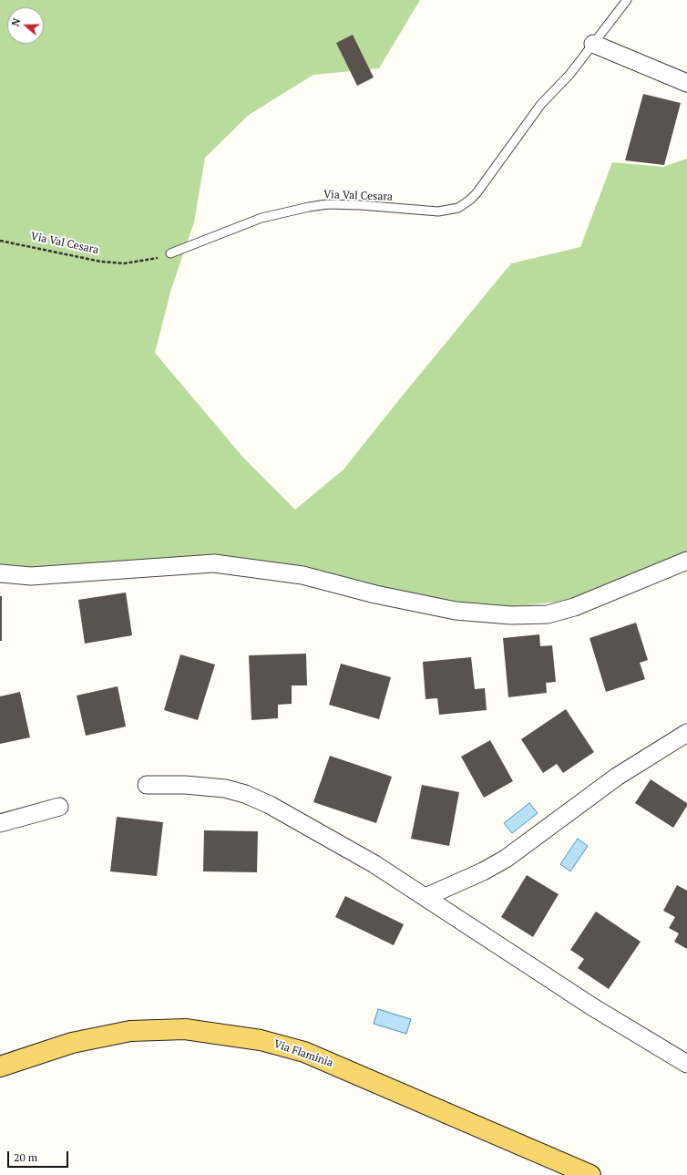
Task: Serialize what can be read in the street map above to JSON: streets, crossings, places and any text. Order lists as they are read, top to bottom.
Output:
{
  "streets": {
    "main road": ["Via Flaminia"],
    "lane": ["Via Val Cesara"]
  },
  "scale_bar": "20 m",
  "north": "left"
}
